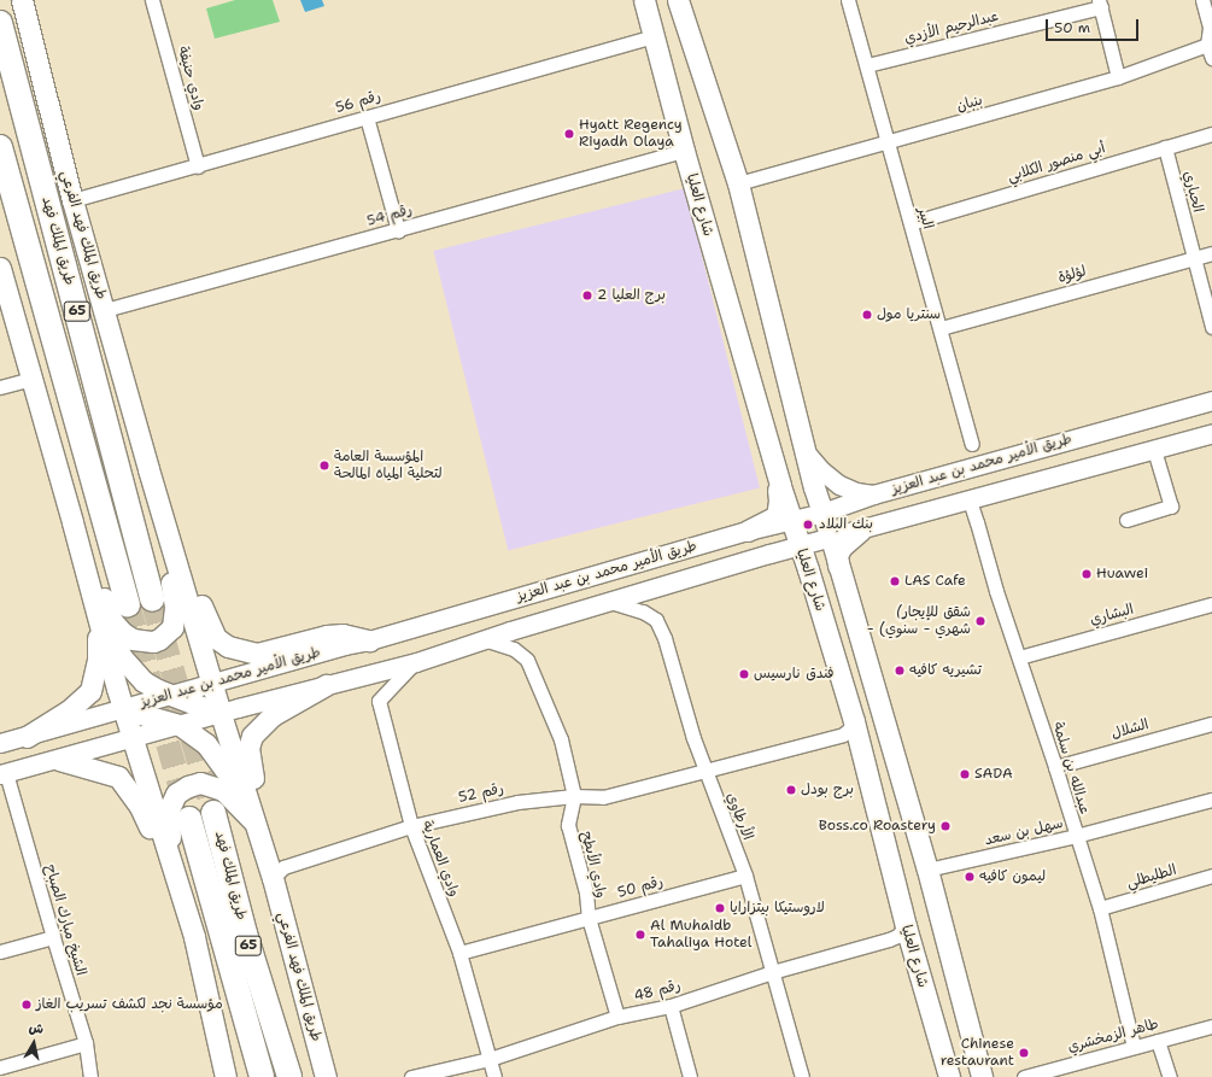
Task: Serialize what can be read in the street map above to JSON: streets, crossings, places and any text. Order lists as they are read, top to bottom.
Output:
{
  "streets": {
    "highway": ["طريق الملك فهد", "65"],
    "main road": ["شارع العليا", "طريق الملك فهد الفرعي", "طريق الأمير محمد بن عبد العزيز"],
    "street": [
      "عبدالرحيم الأزدي",
      "وادي حنيفة",
      "رقم 56",
      "بنبان",
      "أبي منصور الكلابي",
      "الحباري",
      "رقم 54",
      "البير",
      "لؤلؤة",
      "البشاري",
      "الشلال",
      "عبدالله بن سلمة",
      "رقم 52",
      "الأرطاوي",
      "سهل بن سعد",
      "وادي العمارية",
      "وادي الأبطح",
      "الطليطلي",
      "رقم 50",
      "الشيخ مبارك الصباح",
      "رقم 48",
      "طاهر الزمخشري"
    ]
  },
  "crossings": [
    ["عبدالرحيم الأزدي", "البير"],
    ["وادي حنيفة", "رقم 56"],
    ["رقم 56", "شارع العليا"],
    ["رقم 56", "طريق الملك فهد الفرعي"],
    ["بنبان", "شارع العليا"],
    ["بنبان", "البير"],
    ["أبي منصور الكلابي", "الحباري"],
    ["أبي منصور الكلابي", "البير"],
    ["الحباري", "لؤلؤة"],
    ["شارع العليا", "رقم 54"],
    ["شارع العليا", "طريق الأمير محمد بن عبد العزيز"],
    ["شارع العليا", "رقم 52"],
    ["شارع العليا", "سهل بن سعد"],
    ["شارع العليا", "رقم 48"],
    ["رقم 54", "طريق الملك فهد الفرعي"],
    ["البير", "لؤلؤة"],
    ["طريق الملك فهد الفرعي", "رقم 52"],
    ["طريق الأمير محمد بن عبد العزيز", "عبدالله بن سلمة"],
    ["طريق الأمير محمد بن عبد العزيز", "الأرطاوي"],
    ["طريق الأمير محمد بن عبد العزيز", "وادي العمارية"],
    ["طريق الأمير محمد بن عبد العزيز", "وادي الأبطح"],
    ["طريق الأمير محمد بن عبد العزيز", "الشيخ مبارك الصباح"],
    ["البشاري", "عبدالله بن سلمة"],
    ["الشلال", "عبدالله بن سلمة"],
    ["عبدالله بن سلمة", "سهل بن سعد"],
    ["عبدالله بن سلمة", "الطليطلي"],
    ["عبدالله بن سلمة", "طاهر الزمخشري"],
    ["رقم 52", "الأرطاوي"],
    ["رقم 52", "وادي العمارية"],
    ["رقم 52", "وادي الأبطح"],
    ["الأرطاوي", "رقم 50"],
    ["الأرطاوي", "رقم 48"],
    ["وادي العمارية", "رقم 50"],
    ["وادي العمارية", "رقم 48"],
    ["وادي الأبطح", "رقم 50"],
    ["وادي الأبطح", "رقم 48"]
  ],
  "places": [
    "Hyatt Regency Riyadh Olaya",
    "برج العليا 2",
    "سنتريا مول",
    "المؤسسة العامة لتحلية المياه المالحة",
    "بنك البلاد",
    "Huawei",
    "LAS Cafe",
    "(شقق للإيجار - (شهري - سنوي",
    "تشيريه كافيه",
    "فندق نارسيس",
    "SADA",
    "برج بودل",
    "Boss.co Roastery",
    "ليمون كافيه",
    "لاروستيكا بيتزارايا",
    "Al Muhaidb Tahaliya Hotel",
    "مؤسسة نجد لكشف تسريب الغاز",
    "Chinese restaurant"
  ],
  "scale_bar": "50 m",
  "north": "top"
}
